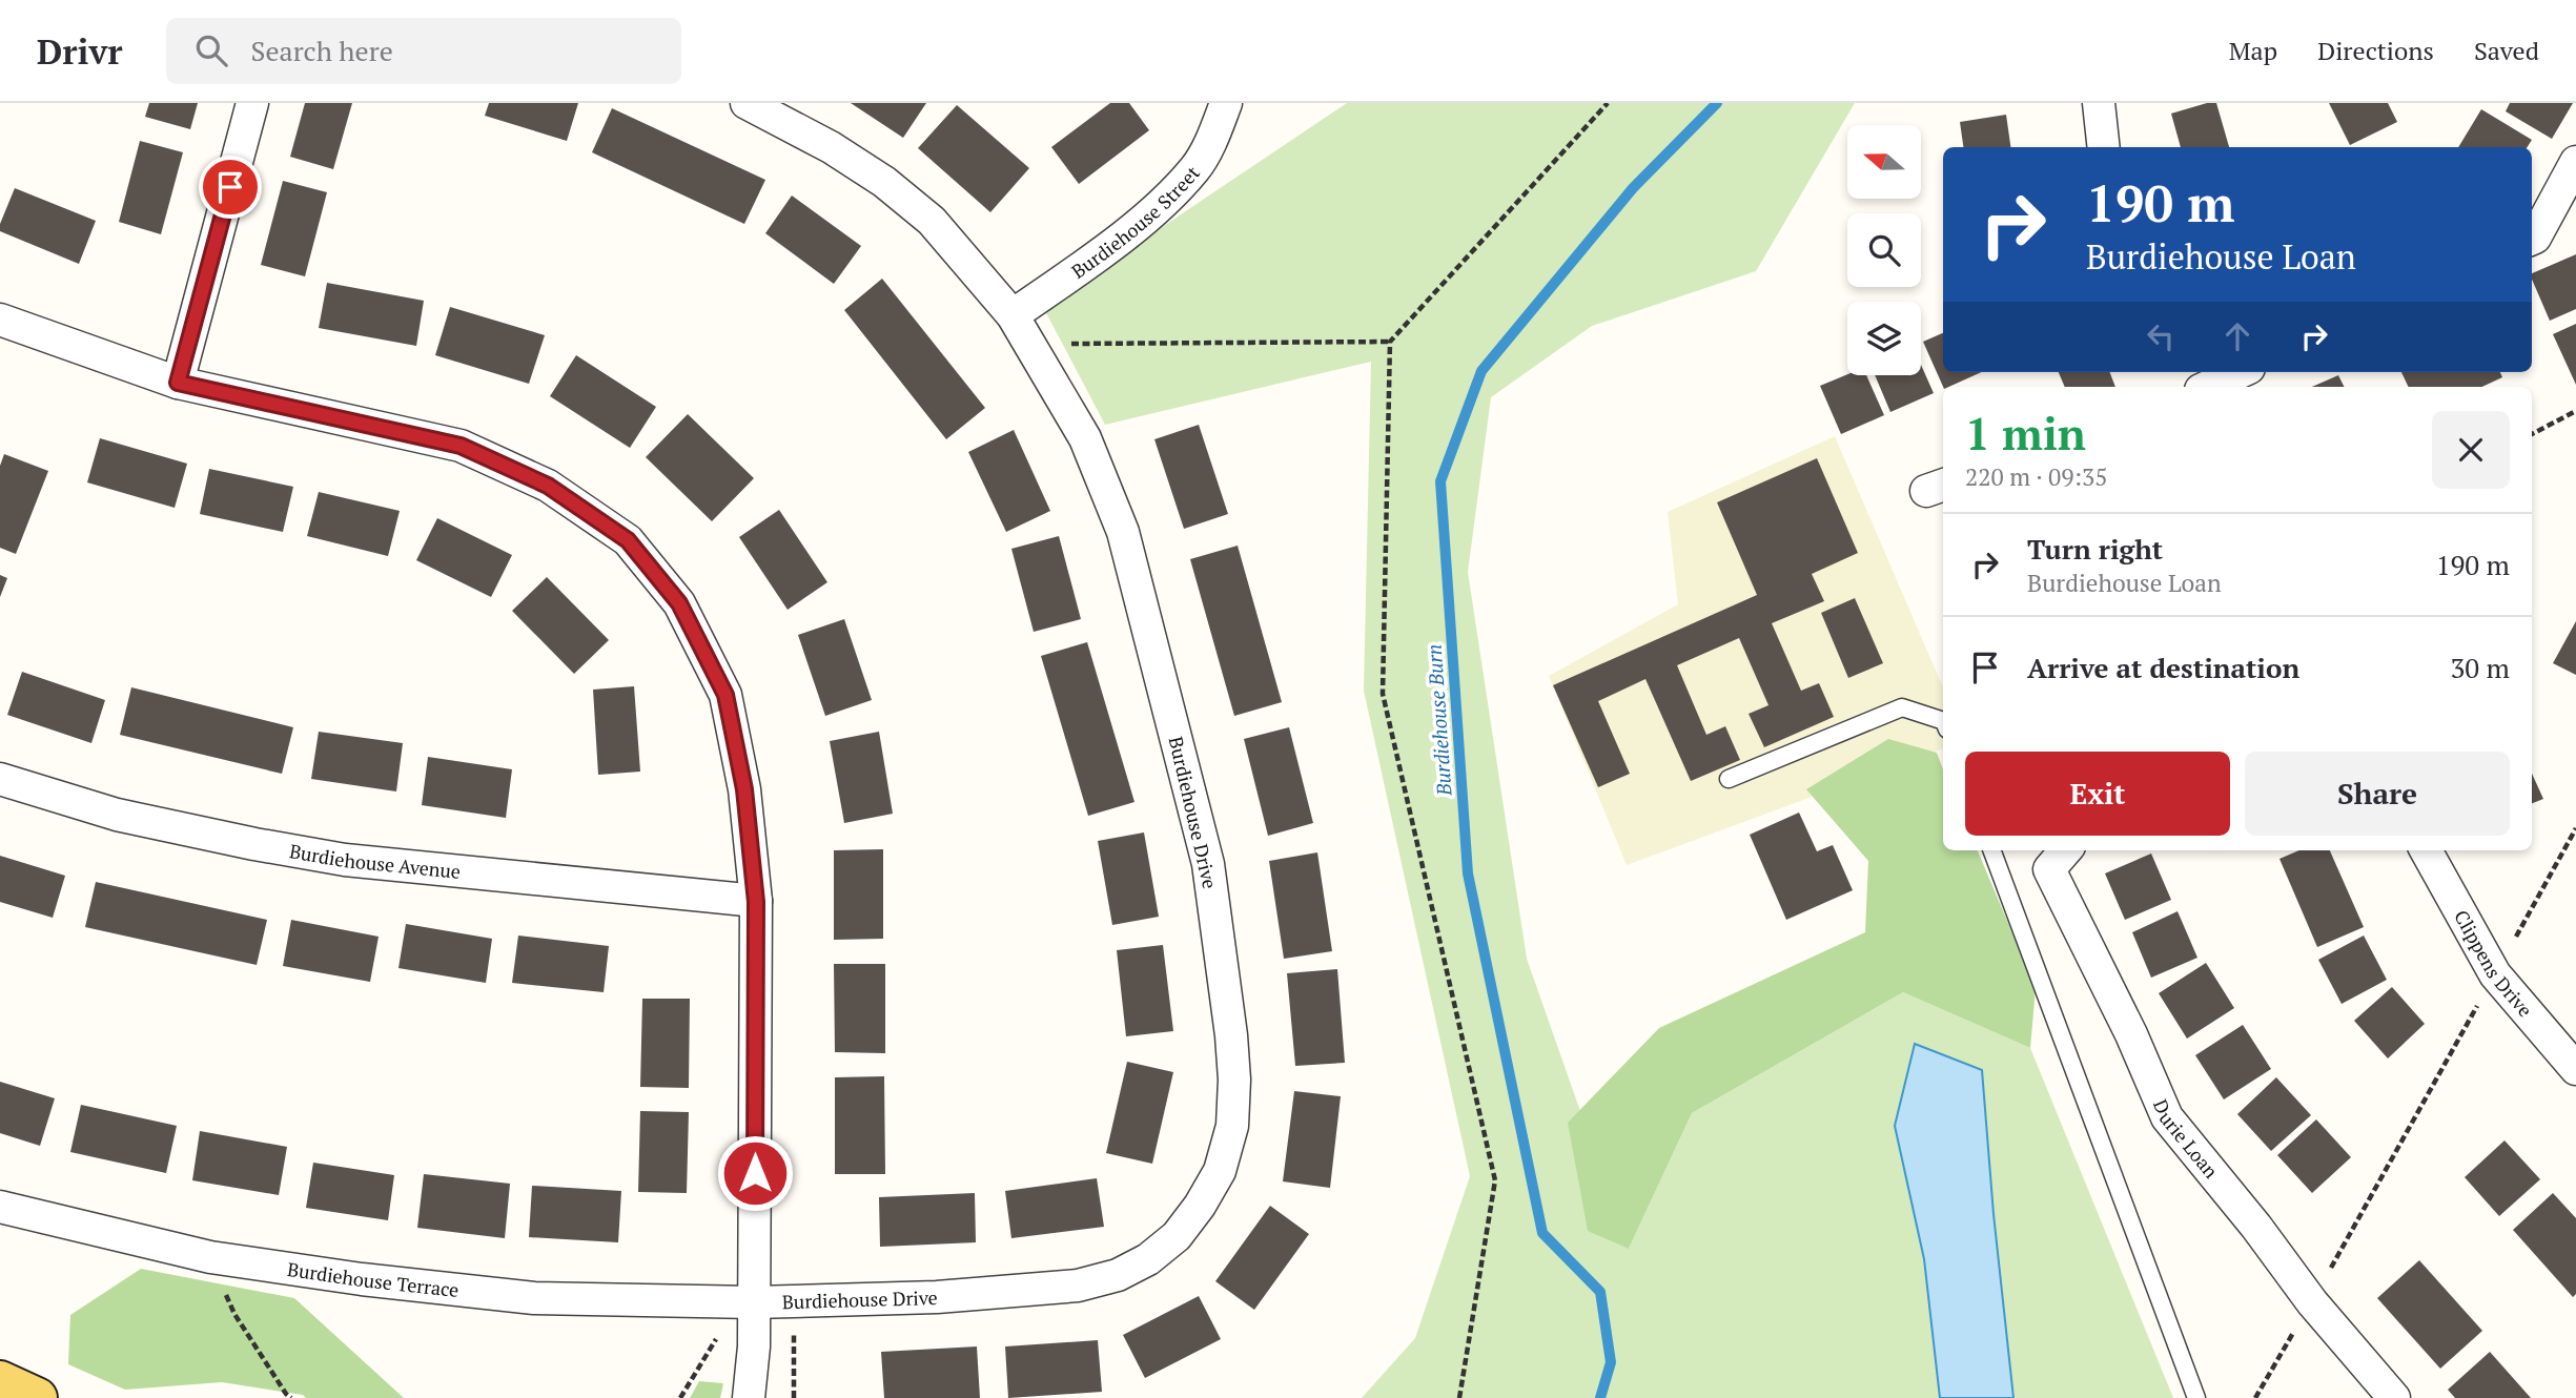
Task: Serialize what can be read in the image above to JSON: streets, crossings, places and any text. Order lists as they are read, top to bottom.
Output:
{
  "streets": {
    "street": [
      "Burdiehouse Street",
      "Burdiehouse Drive",
      "Burdiehouse Avenue",
      "Clippens Drive",
      "Durie Loan",
      "Burdiehouse Terrace"
    ]
  },
  "crossings": [
    ["Burdiehouse Street", "Burdiehouse Drive"],
    ["Burdiehouse Drive", "Burdiehouse Terrace"]
  ],
  "water": ["Burdiehouse Burn"],
  "north": "left",
  "page": {
    "header": "Drivr",
    "search": "Search here",
    "nav": ["Map", "Directions", "Saved"],
    "turn": ["190 m", "Burdiehouse Loan"],
    "heading": ["1 min", "220 m · 09:35"],
    "list": [
      {
        "name": "Turn right",
        "note": "Burdiehouse Loan",
        "value": "190 m"
      },
      {
        "name": "Arrive at destination",
        "value": "30 m"
      }
    ],
    "buttons": ["Exit", "Share"]
  }
}
